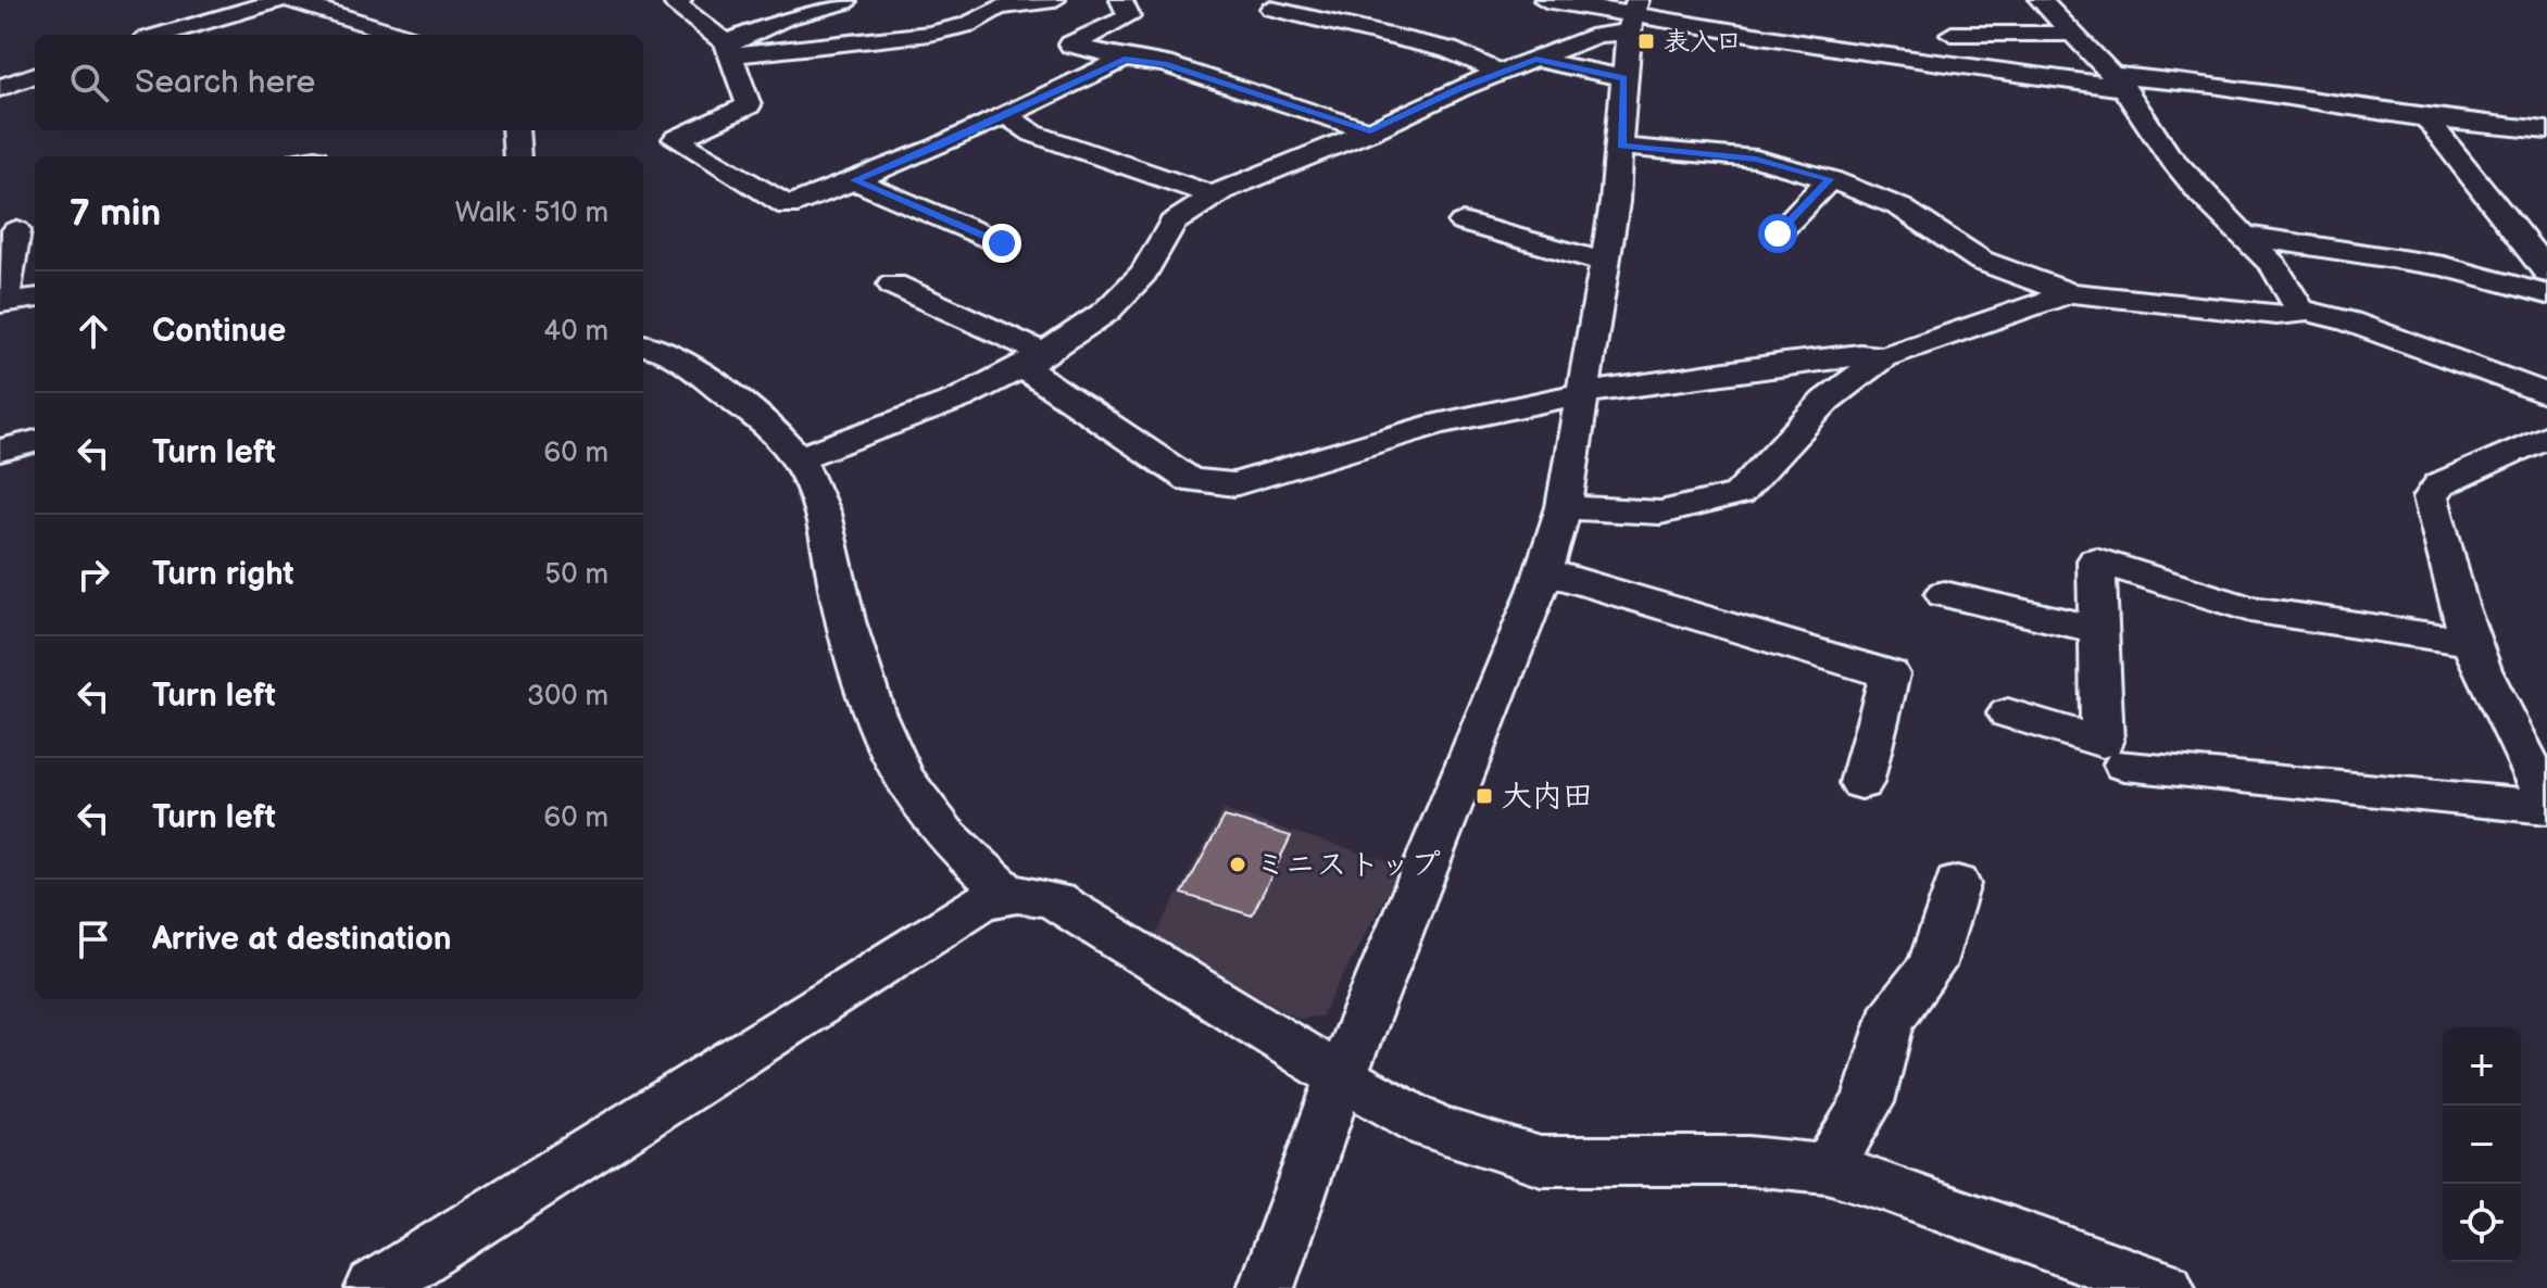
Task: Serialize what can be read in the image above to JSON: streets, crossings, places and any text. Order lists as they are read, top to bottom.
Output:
{
  "places": {
    "transit": ["表入口", "大内田"],
    "other": ["ミニストップ"]
  },
  "page": {
    "search": "Search here",
    "heading": ["7 min", "Walk · 510 m"],
    "list": [
      ["Continue", "40 m"],
      ["Turn left", "60 m"],
      ["Turn right", "50 m"],
      ["Turn left", "300 m"],
      ["Turn left", "60 m"],
      "Arrive at destination"
    ],
    "map_buttons": ["+", "−"]
  }
}
